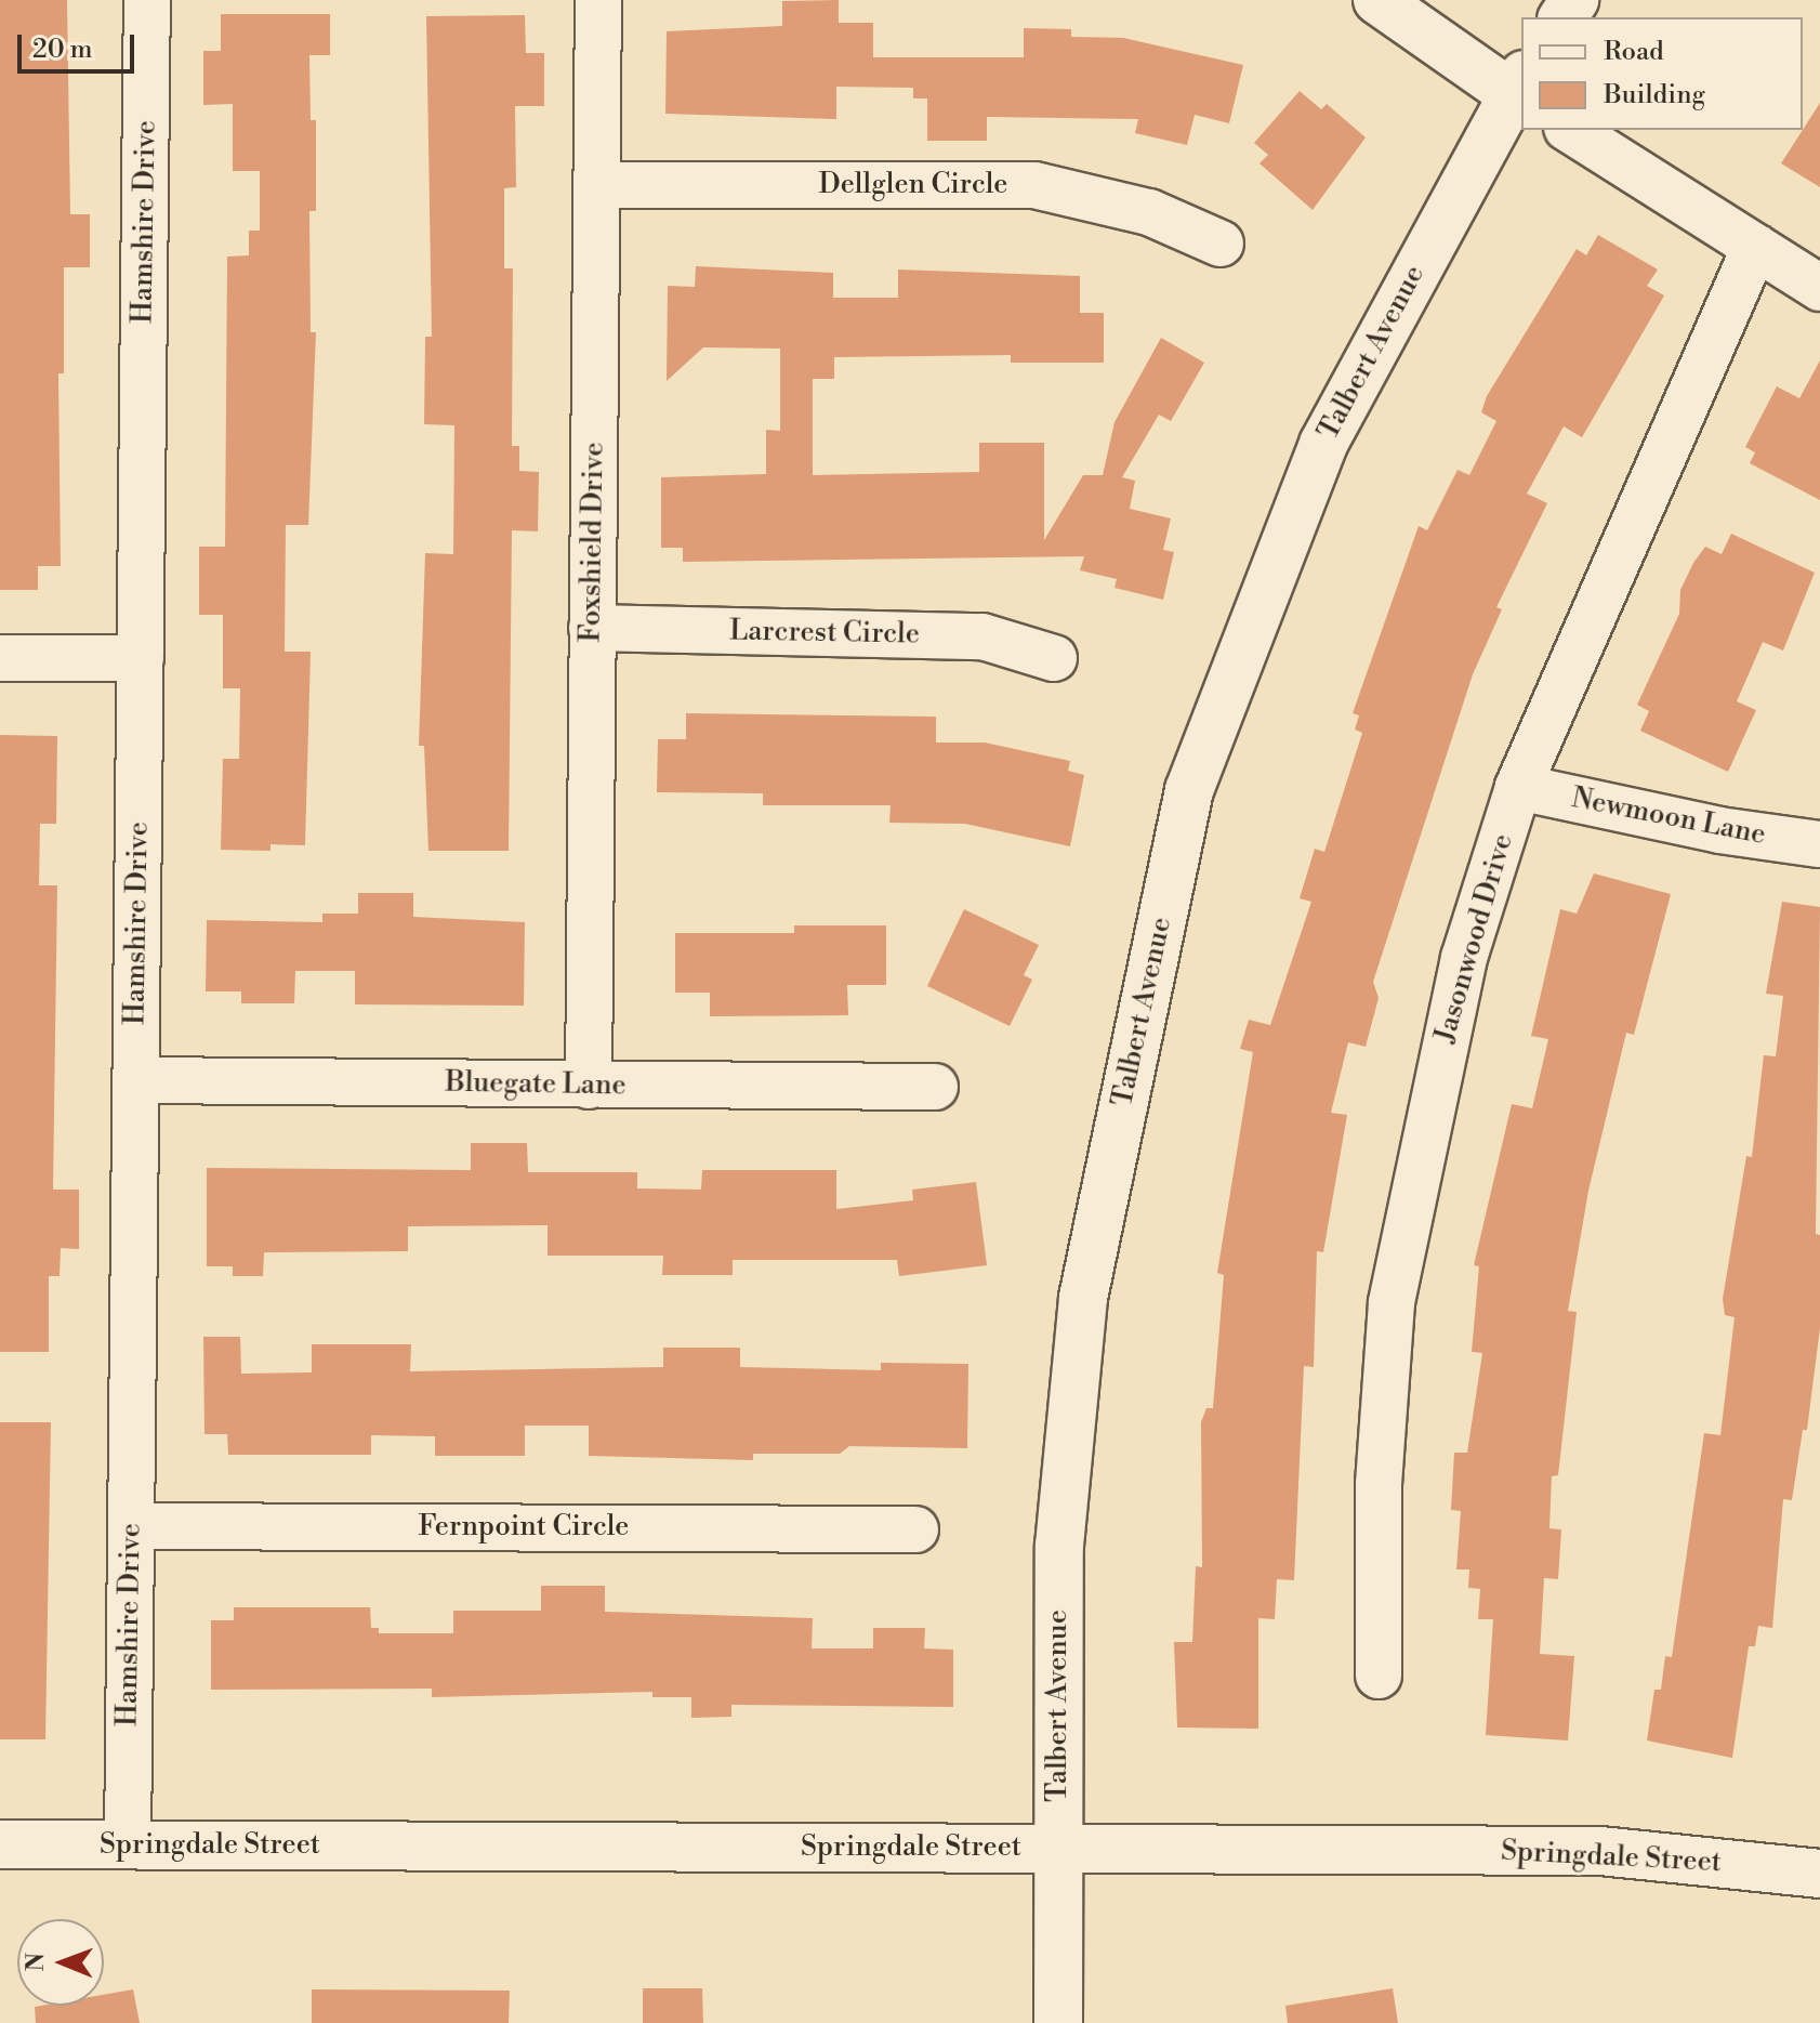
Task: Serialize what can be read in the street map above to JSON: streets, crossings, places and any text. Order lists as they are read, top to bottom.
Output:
{
  "streets": {
    "street": [
      "Dellglen Circle",
      "Hamshire Drive",
      "Talbert Avenue",
      "Foxshield Drive",
      "Larcrest Circle",
      "Newmoon Lane",
      "Jasonwood Drive",
      "Bluegate Lane",
      "Fernpoint Circle",
      "Springdale Street"
    ]
  },
  "crossings": [
    ["Dellglen Circle", "Foxshield Drive"],
    ["Hamshire Drive", "Bluegate Lane"],
    ["Hamshire Drive", "Fernpoint Circle"],
    ["Hamshire Drive", "Springdale Street"],
    ["Talbert Avenue", "Springdale Street"],
    ["Foxshield Drive", "Larcrest Circle"],
    ["Foxshield Drive", "Bluegate Lane"],
    ["Newmoon Lane", "Jasonwood Drive"]
  ],
  "legend": ["Road", "Building"],
  "scale_bar": "20 m",
  "north": "left"
}
